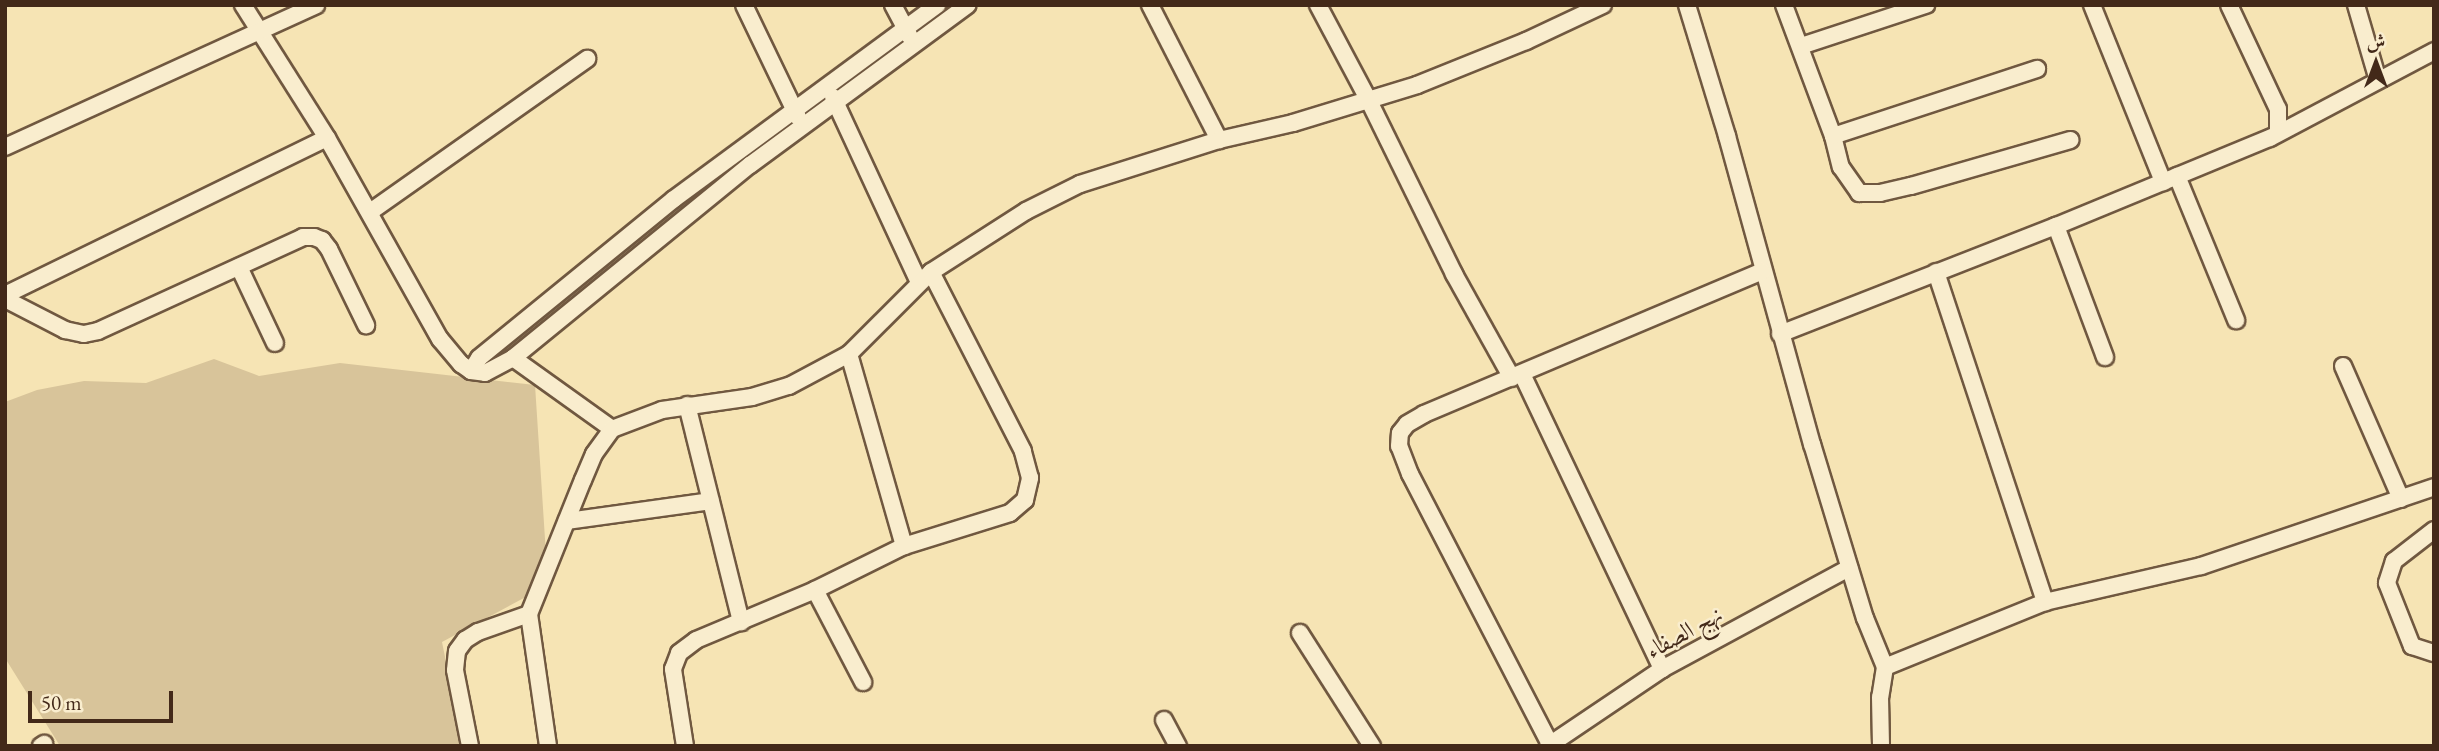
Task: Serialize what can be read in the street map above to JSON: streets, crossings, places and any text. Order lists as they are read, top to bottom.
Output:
{
  "streets": {
    "street": ["نهج الصفاء"]
  },
  "scale_bar": "50 m",
  "north": "top"
}
